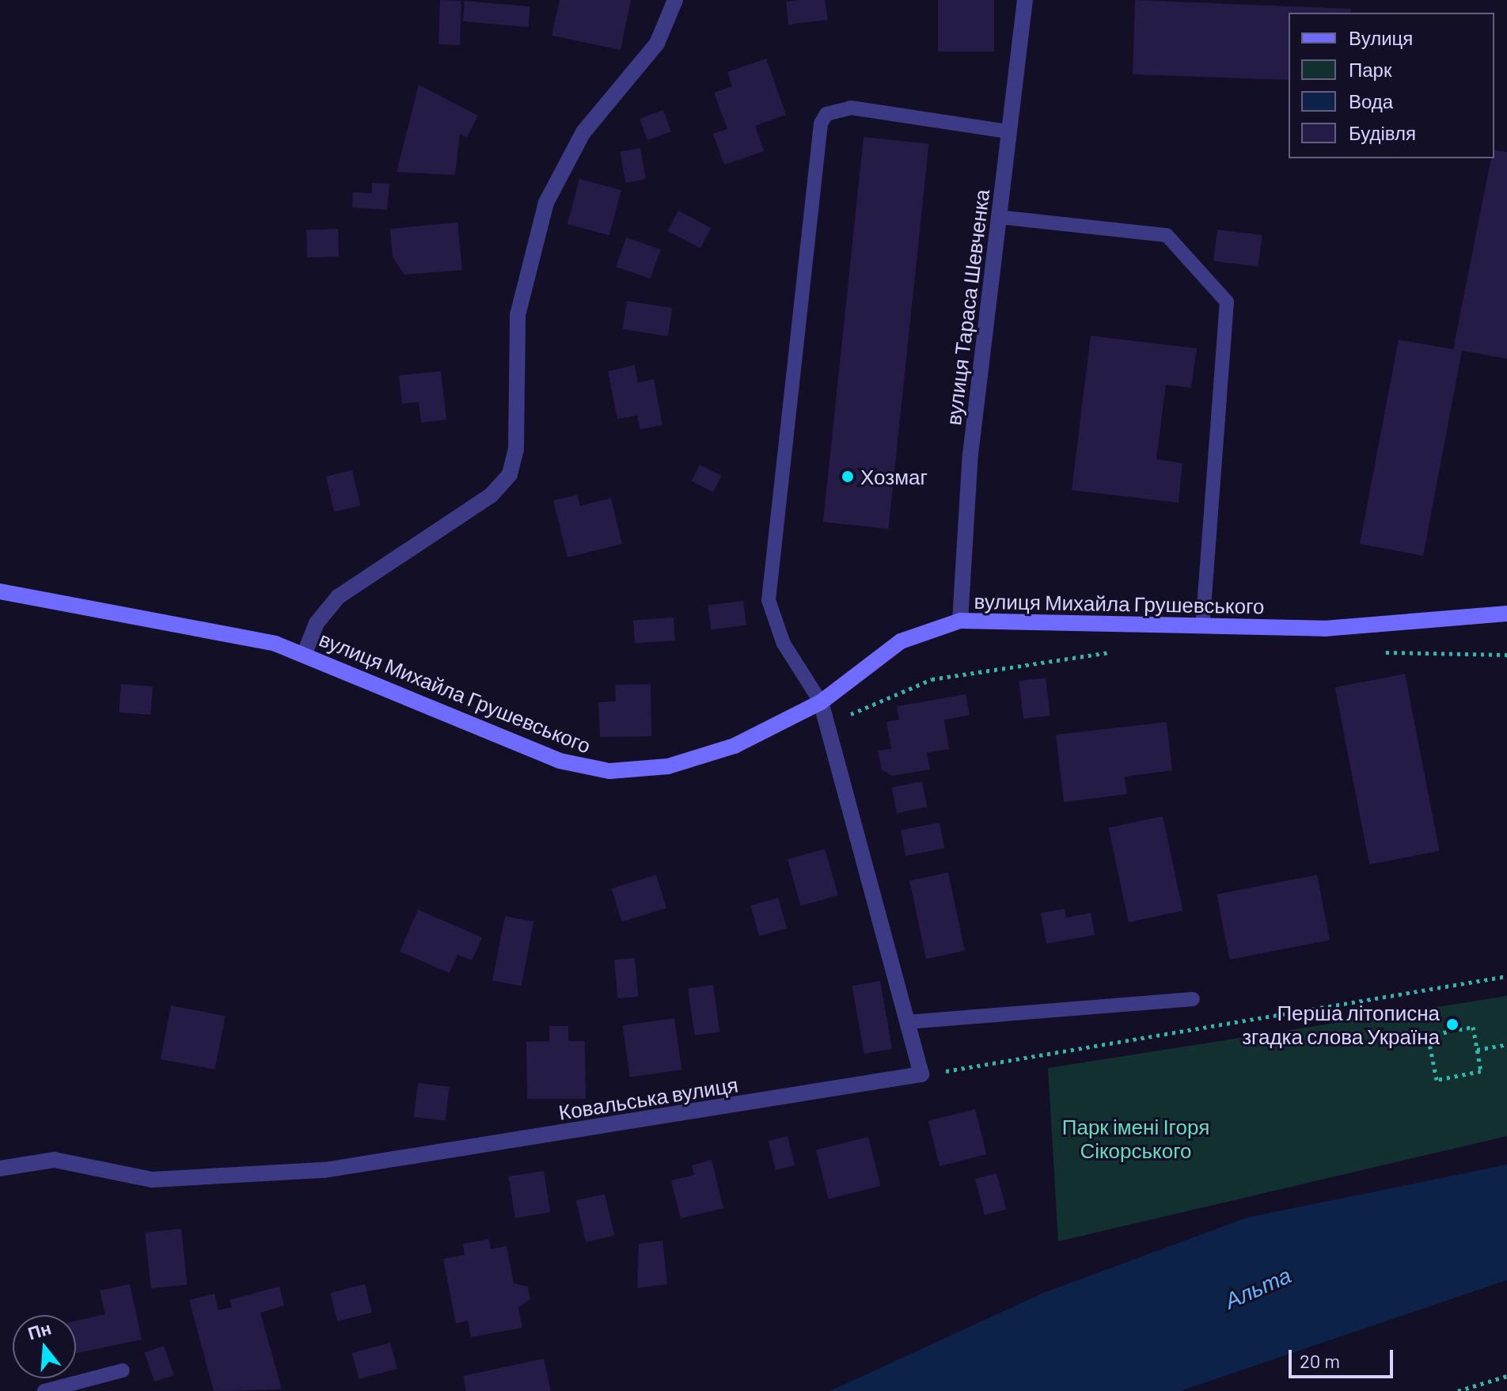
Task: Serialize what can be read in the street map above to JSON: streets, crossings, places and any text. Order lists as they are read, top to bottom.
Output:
{
  "streets": {
    "main road": ["вулиця Михайла Грушевського"],
    "street": ["вулиця Тараса Шевченка", "Ковальська вулиця"]
  },
  "crossings": [
    ["вулиця Тараса Шевченка", "вулиця Михайла Грушевського"]
  ],
  "water": ["Альта"],
  "parks": ["Парк імені Ігоря Сікорського"],
  "places": ["Хозмаг", "Перша літописна згадка слова Україна"],
  "legend": [
    "Вулиця",
    "Парк",
    "Вода",
    "Будівля"
  ],
  "scale_bar": "20 m",
  "north": "top"
}
